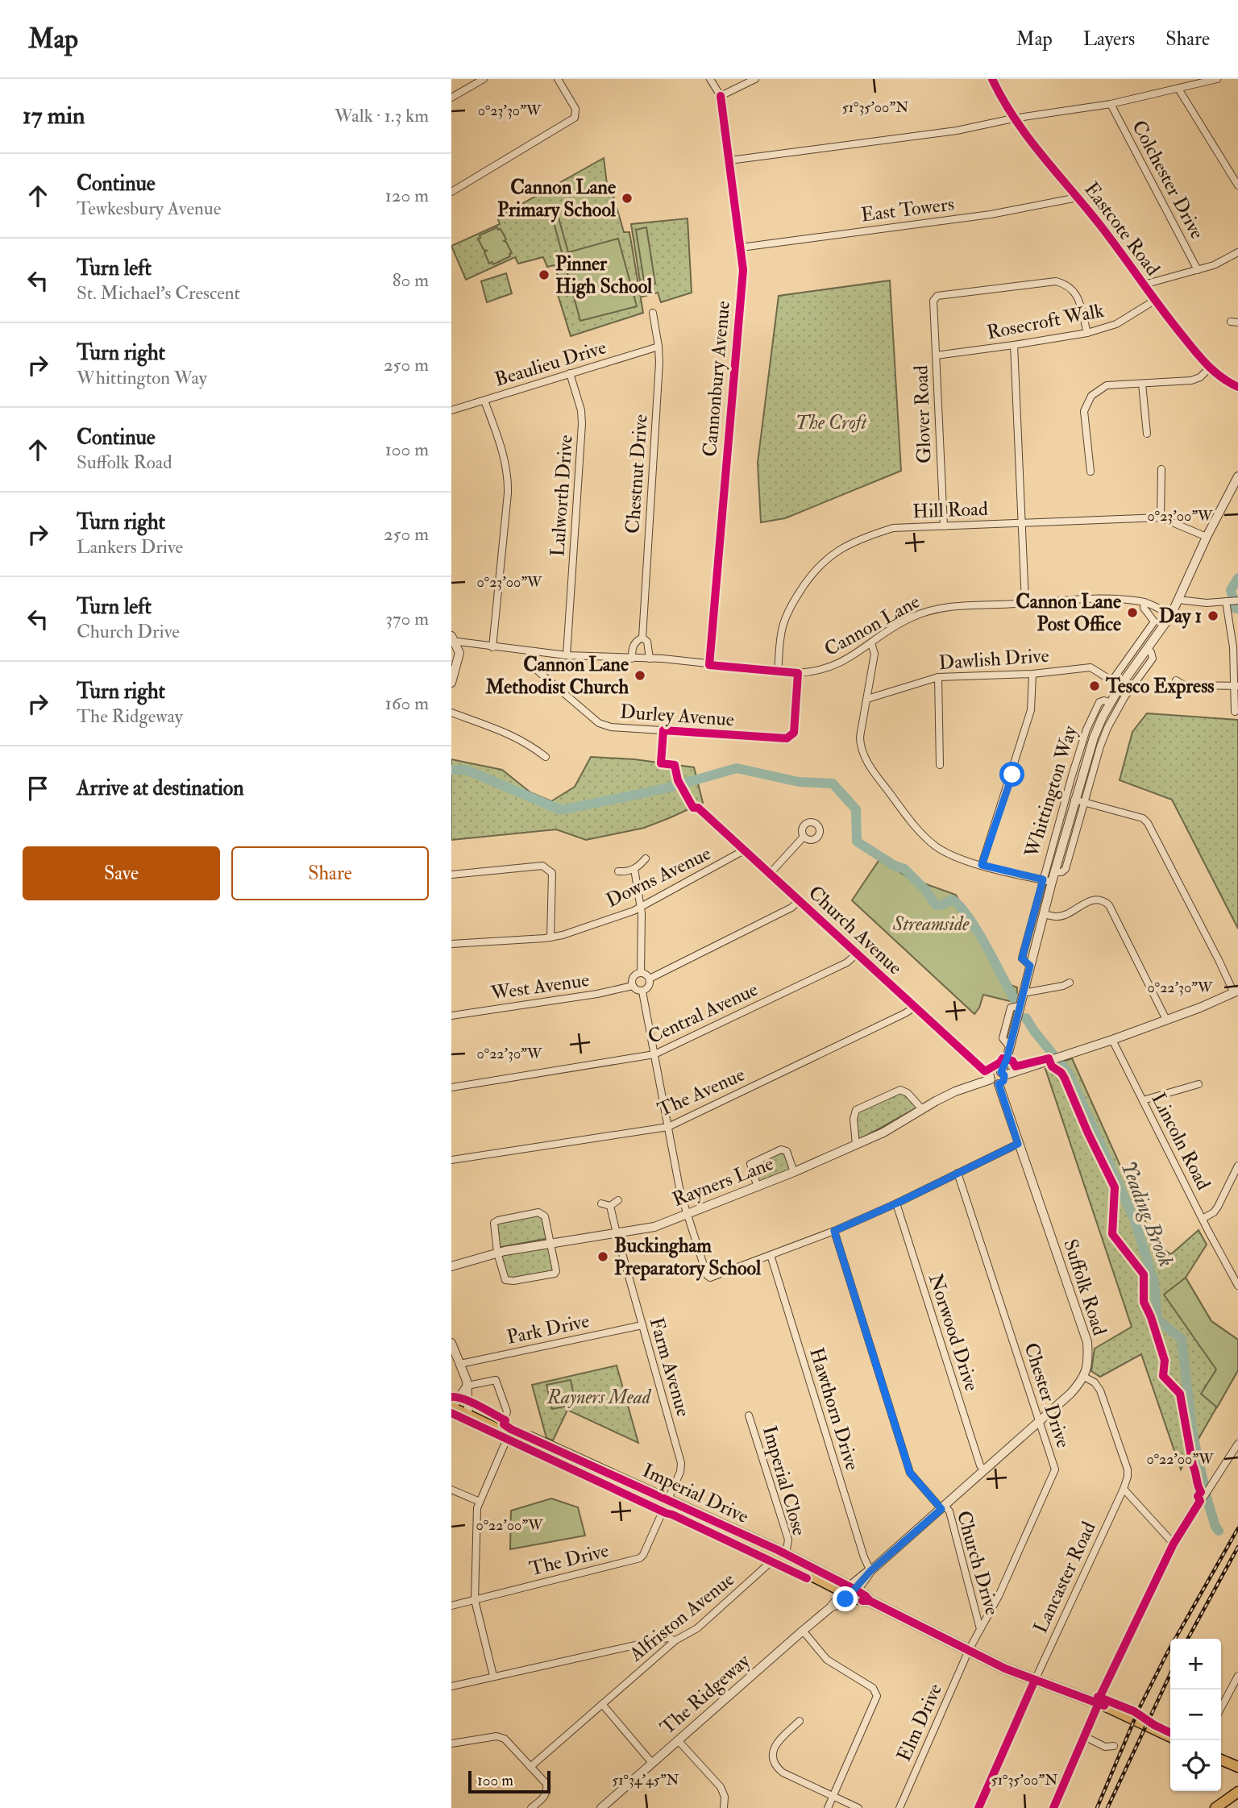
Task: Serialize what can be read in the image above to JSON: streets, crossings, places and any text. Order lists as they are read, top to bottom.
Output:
{
  "streets": {
    "main road": ["Imperial Drive"],
    "street": [
      "Colchester Drive",
      "East Towers",
      "Eastcote Road",
      "Rosecroft Walk",
      "Beaulieu Drive",
      "Cannonbury Avenue",
      "Glover Road",
      "Chestnut Drive",
      "Lulworth Drive",
      "Hill Road",
      "Cannon Lane",
      "Dawlish Drive",
      "Durley Avenue",
      "Whittington Way",
      "Downs Avenue",
      "Church Avenue",
      "West Avenue",
      "Central Avenue",
      "The Avenue",
      "Lincoln Road",
      "Rayners Lane",
      "Suffolk Road",
      "Park Drive",
      "Norwood Drive",
      "Farm Avenue",
      "Chester Drive",
      "Hawthorn Drive",
      "Imperial Close",
      "The Drive",
      "Church Drive",
      "Lancaster Road",
      "Alfriston Avenue",
      "The Ridgeway",
      "Elm Drive"
    ]
  },
  "crossings": [
    ["East Towers", "Eastcote Road"],
    ["East Towers", "Cannonbury Avenue"],
    ["Eastcote Road", "Rosecroft Walk"],
    ["Rosecroft Walk", "Glover Road"],
    ["Beaulieu Drive", "Chestnut Drive"],
    ["Beaulieu Drive", "Lulworth Drive"],
    ["Cannonbury Avenue", "Cannon Lane"],
    ["Glover Road", "Hill Road"],
    ["Chestnut Drive", "Cannon Lane"],
    ["Lulworth Drive", "Cannon Lane"],
    ["Hill Road", "Cannon Lane"],
    ["Hill Road", "Whittington Way"],
    ["Cannon Lane", "Durley Avenue"],
    ["Cannon Lane", "Whittington Way"],
    ["Dawlish Drive", "Whittington Way"],
    ["Whittington Way", "Church Avenue"],
    ["Whittington Way", "Rayners Lane"],
    ["Whittington Way", "Suffolk Road"],
    ["Downs Avenue", "Church Avenue"],
    ["Church Avenue", "Central Avenue"],
    ["Church Avenue", "The Avenue"],
    ["Church Avenue", "Rayners Lane"],
    ["Church Avenue", "Suffolk Road"],
    ["Lincoln Road", "Rayners Lane"],
    ["Rayners Lane", "Suffolk Road"],
    ["Rayners Lane", "Farm Avenue"],
    ["Suffolk Road", "The Ridgeway"],
    ["Park Drive", "Farm Avenue"],
    ["Norwood Drive", "The Ridgeway"],
    ["Farm Avenue", "Imperial Drive"],
    ["Farm Avenue", "The Drive"],
    ["Chester Drive", "Imperial Drive"],
    ["Chester Drive", "Church Drive"],
    ["Chester Drive", "The Ridgeway"],
    ["Chester Drive", "Elm Drive"],
    ["Hawthorn Drive", "The Ridgeway"],
    ["Imperial Close", "Imperial Drive"],
    ["Imperial Close", "Alfriston Avenue"],
    ["Imperial Drive", "The Drive"],
    ["Imperial Drive", "Lancaster Road"],
    ["Imperial Drive", "Alfriston Avenue"],
    ["Imperial Drive", "The Ridgeway"],
    ["Imperial Drive", "Elm Drive"],
    ["Church Drive", "The Ridgeway"]
  ],
  "water": ["Yeading Brook"],
  "parks": ["The Croft", "Streamside", "Rayners Mead"],
  "places": [
    "Cannon Lane Primary School",
    "Pinner High School",
    "Cannon Lane Post Office",
    "Day 1",
    "Cannon Lane Methodist Church",
    "Tesco Express",
    "Buckingham Preparatory School"
  ],
  "scale_bar": "100 m",
  "page": {
    "header": "Map",
    "nav": ["Map", "Layers", "Share"],
    "heading": ["17 min", "Walk · 1.3 km"],
    "list": [
      ["Continue", "Tewkesbury Avenue", "120 m"],
      ["Turn left", "St. Michael's Crescent", "80 m"],
      ["Turn right", "Whittington Way", "250 m"],
      ["Continue", "Suffolk Road", "100 m"],
      ["Turn right", "Lankers Drive", "250 m"],
      ["Turn left", "Church Drive", "370 m"],
      ["Turn right", "The Ridgeway", "160 m"],
      "Arrive at destination"
    ],
    "buttons": ["Save", "Share"],
    "map_buttons": ["+", "−"],
    "scale": "100 m"
  },
  "coordinates": [
    "51°35'00\"N",
    "0°23'30\"W",
    "0°23'00\"W",
    "0°22'30\"W",
    "0°22'00\"W",
    "51°34'45\"N"
  ]
}
